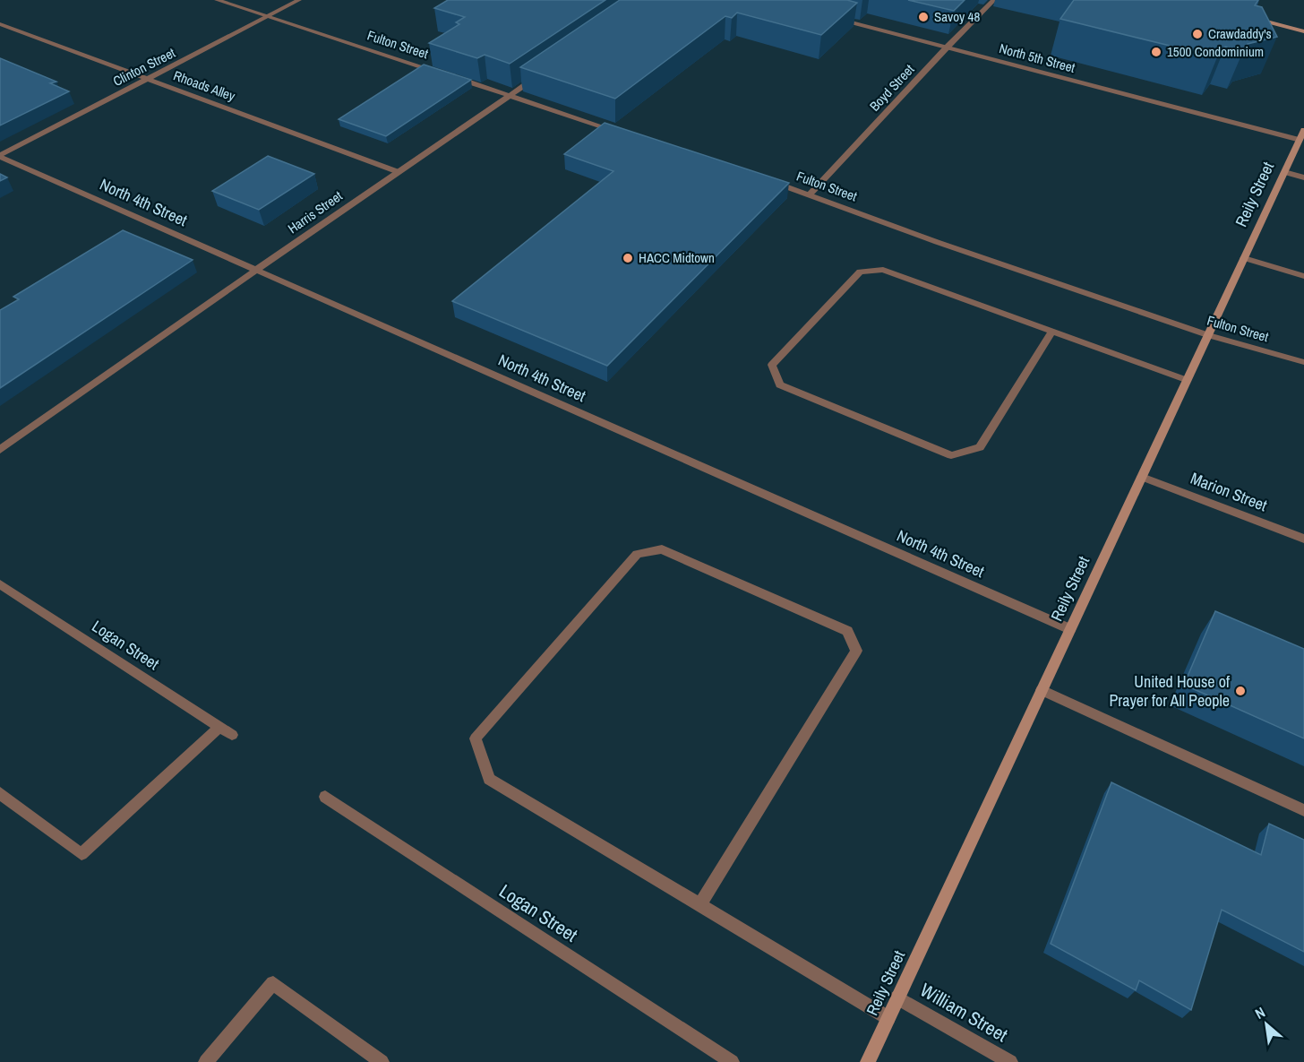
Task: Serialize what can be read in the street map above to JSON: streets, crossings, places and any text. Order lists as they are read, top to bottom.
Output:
{
  "streets": {
    "main road": ["Reily Street"],
    "street": [
      "Fulton Street",
      "North 5th Street",
      "Clinton Street",
      "Rhoads Alley",
      "Boyd Street",
      "North 4th Street",
      "Harris Street",
      "Marion Street",
      "Logan Street",
      "William Street"
    ]
  },
  "crossings": [
    ["Fulton Street", "Clinton Street"],
    ["Fulton Street", "Boyd Street"],
    ["Fulton Street", "Reily Street"],
    ["North 5th Street", "Boyd Street"],
    ["North 5th Street", "Reily Street"],
    ["Clinton Street", "Rhoads Alley"],
    ["Clinton Street", "North 4th Street"],
    ["Rhoads Alley", "Harris Street"],
    ["Reily Street", "North 4th Street"],
    ["Reily Street", "Marion Street"],
    ["Reily Street", "William Street"],
    ["North 4th Street", "Harris Street"]
  ],
  "places": [
    "Savoy 48",
    "Crawdaddy's",
    "1500 Condominium",
    "HACC Midtown",
    "United House of Prayer for All People"
  ],
  "north": "top left"
}
